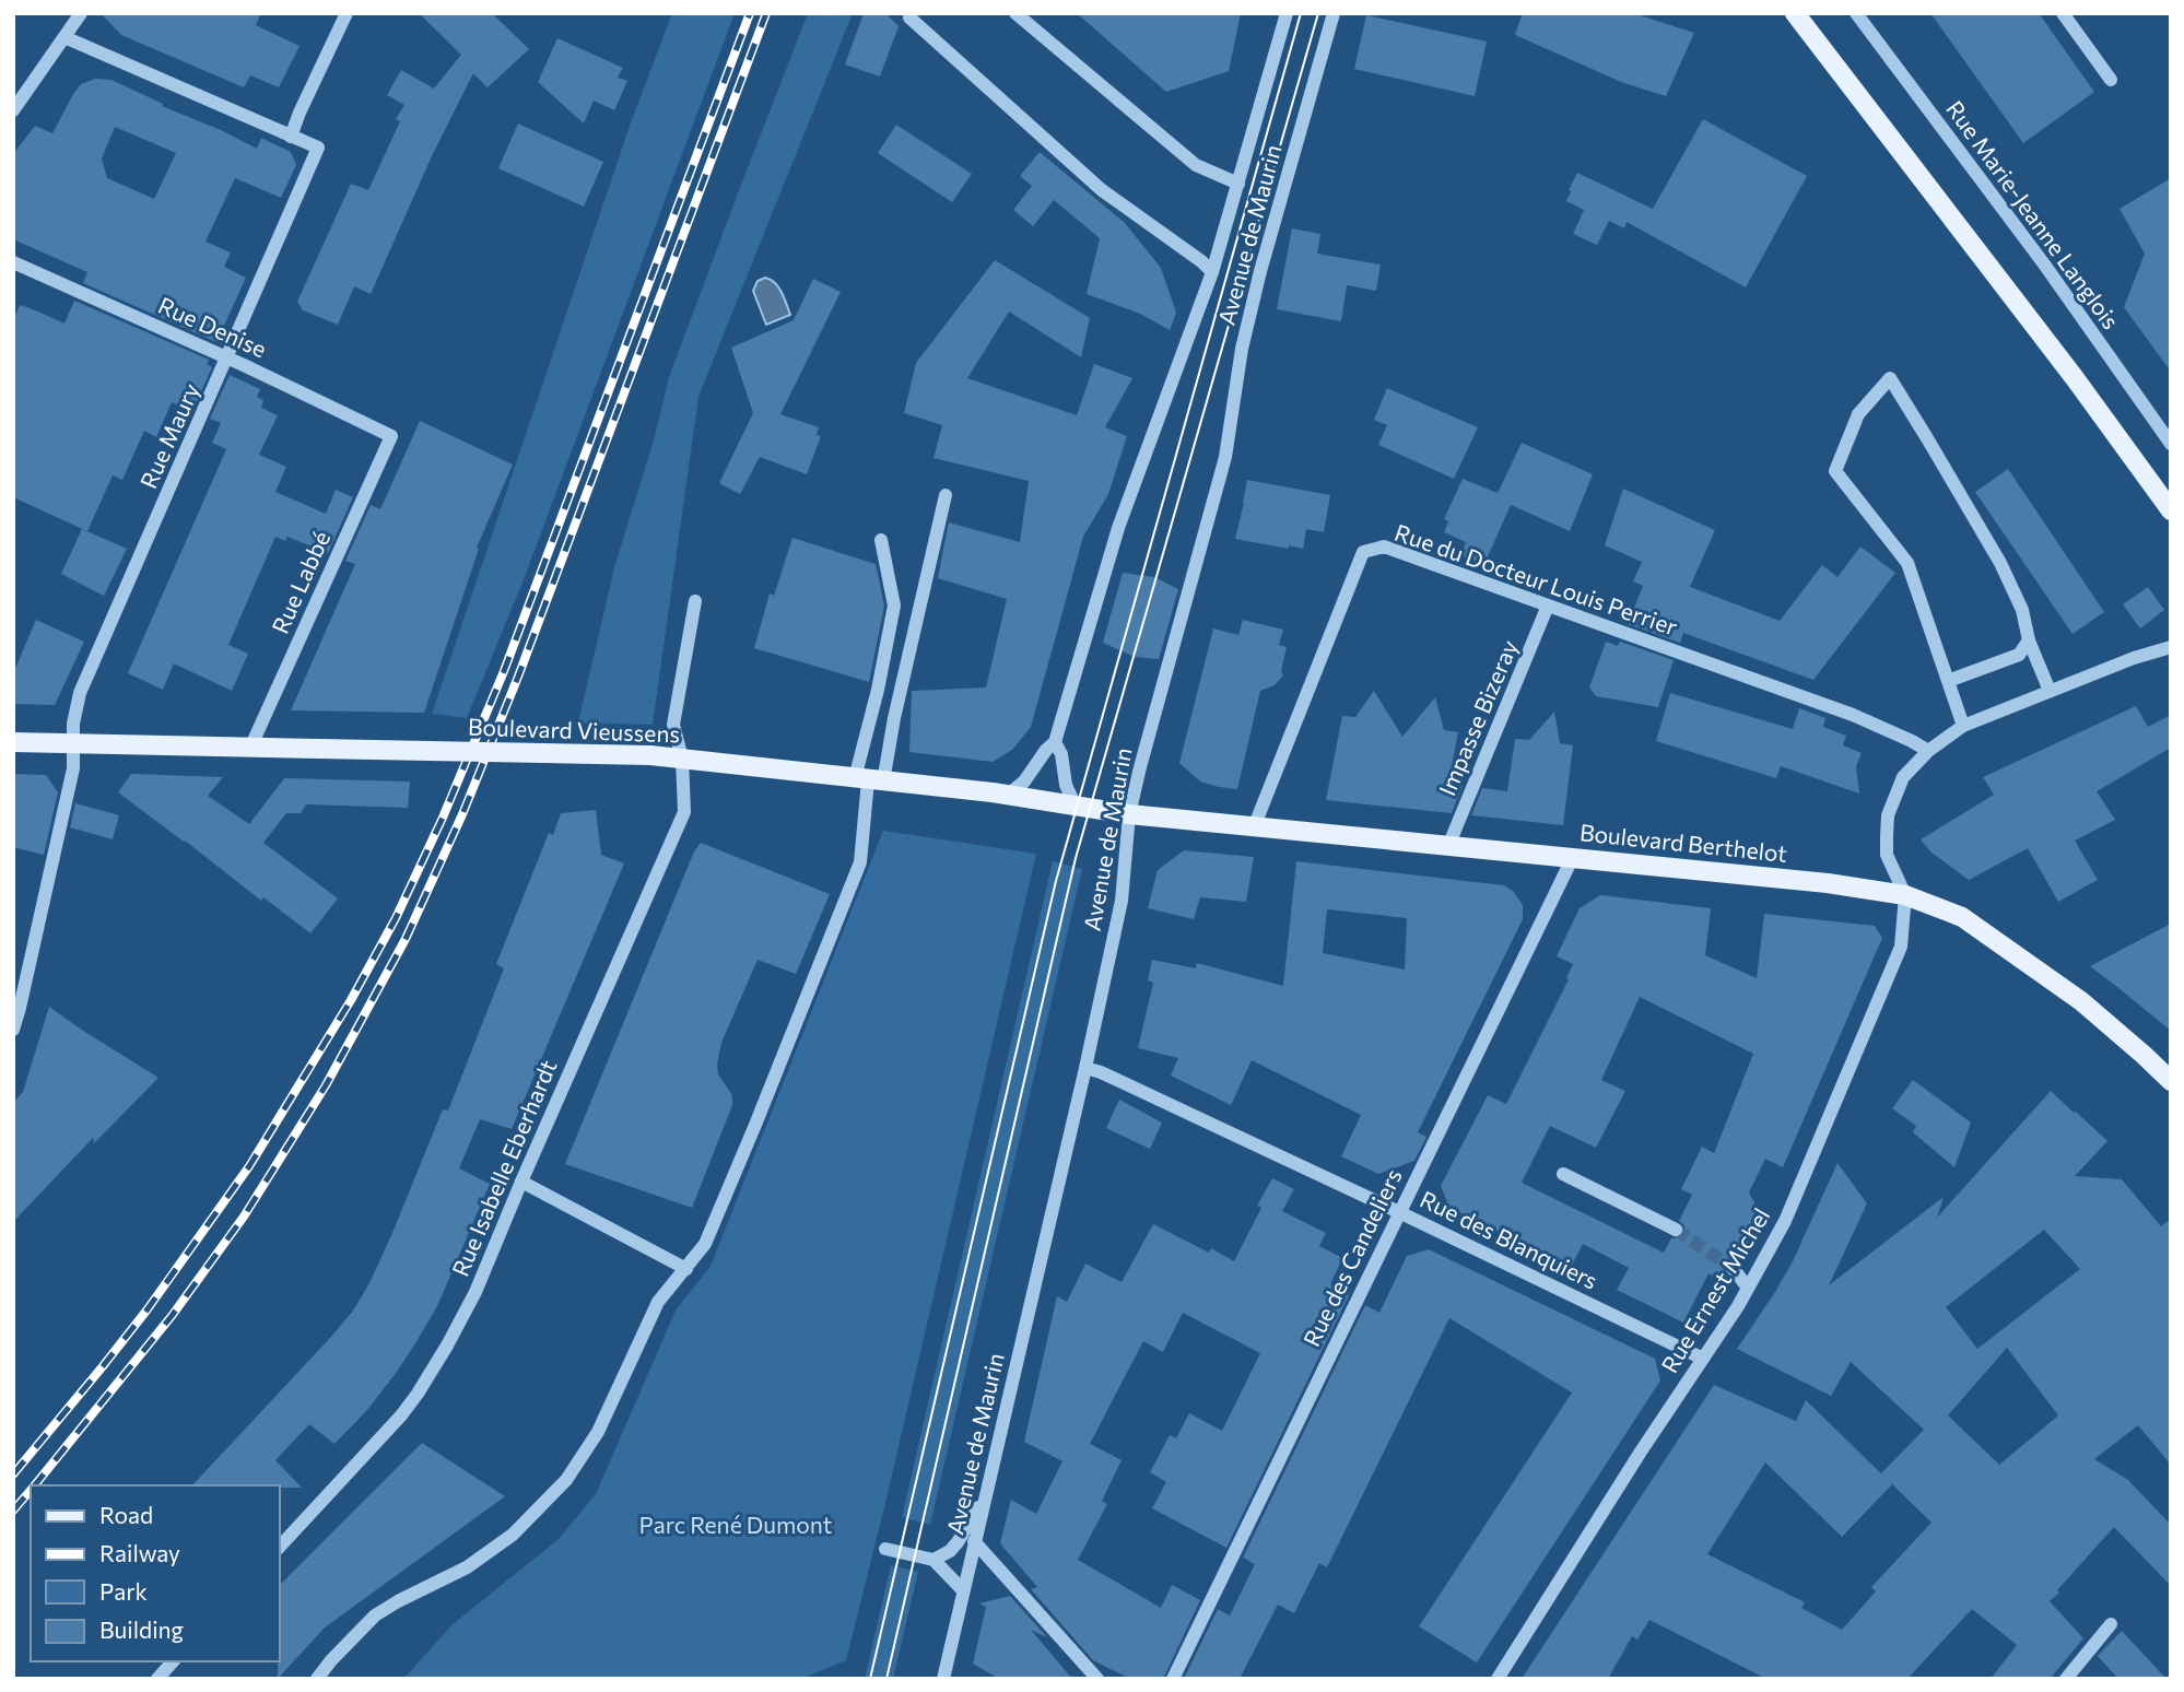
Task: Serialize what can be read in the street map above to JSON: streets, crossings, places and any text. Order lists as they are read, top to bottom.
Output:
{
  "streets": {
    "main road": ["Boulevard Vieussens", "Boulevard Berthelot"],
    "street": [
      "Rue Marie-Jeanne Langlois",
      "Avenue de Maurin",
      "Rue Denise",
      "Rue Maury",
      "Rue du Docteur Louis Perrier",
      "Rue Labbé",
      "Impasse Bizeray",
      "Rue Isabelle Eberhardt",
      "Rue des Blanquiers",
      "Rue des Candeliers",
      "Rue Ernest Michel"
    ]
  },
  "crossings": [
    ["Avenue de Maurin", "Boulevard Vieussens"],
    ["Avenue de Maurin", "Boulevard Berthelot"],
    ["Avenue de Maurin", "Rue des Blanquiers"],
    ["Rue Denise", "Rue Maury"],
    ["Rue Denise", "Rue Labbé"],
    ["Rue Maury", "Boulevard Vieussens"],
    ["Rue du Docteur Louis Perrier", "Impasse Bizeray"],
    ["Rue du Docteur Louis Perrier", "Boulevard Berthelot"],
    ["Rue Labbé", "Boulevard Vieussens"],
    ["Impasse Bizeray", "Boulevard Berthelot"],
    ["Boulevard Vieussens", "Boulevard Berthelot"],
    ["Boulevard Vieussens", "Rue Isabelle Eberhardt"],
    ["Boulevard Berthelot", "Rue des Candeliers"],
    ["Boulevard Berthelot", "Rue Ernest Michel"],
    ["Rue des Blanquiers", "Rue des Candeliers"],
    ["Rue des Blanquiers", "Rue Ernest Michel"]
  ],
  "parks": ["Parc René Dumont"],
  "legend": [
    "Road",
    "Railway",
    "Park",
    "Building"
  ]
}
